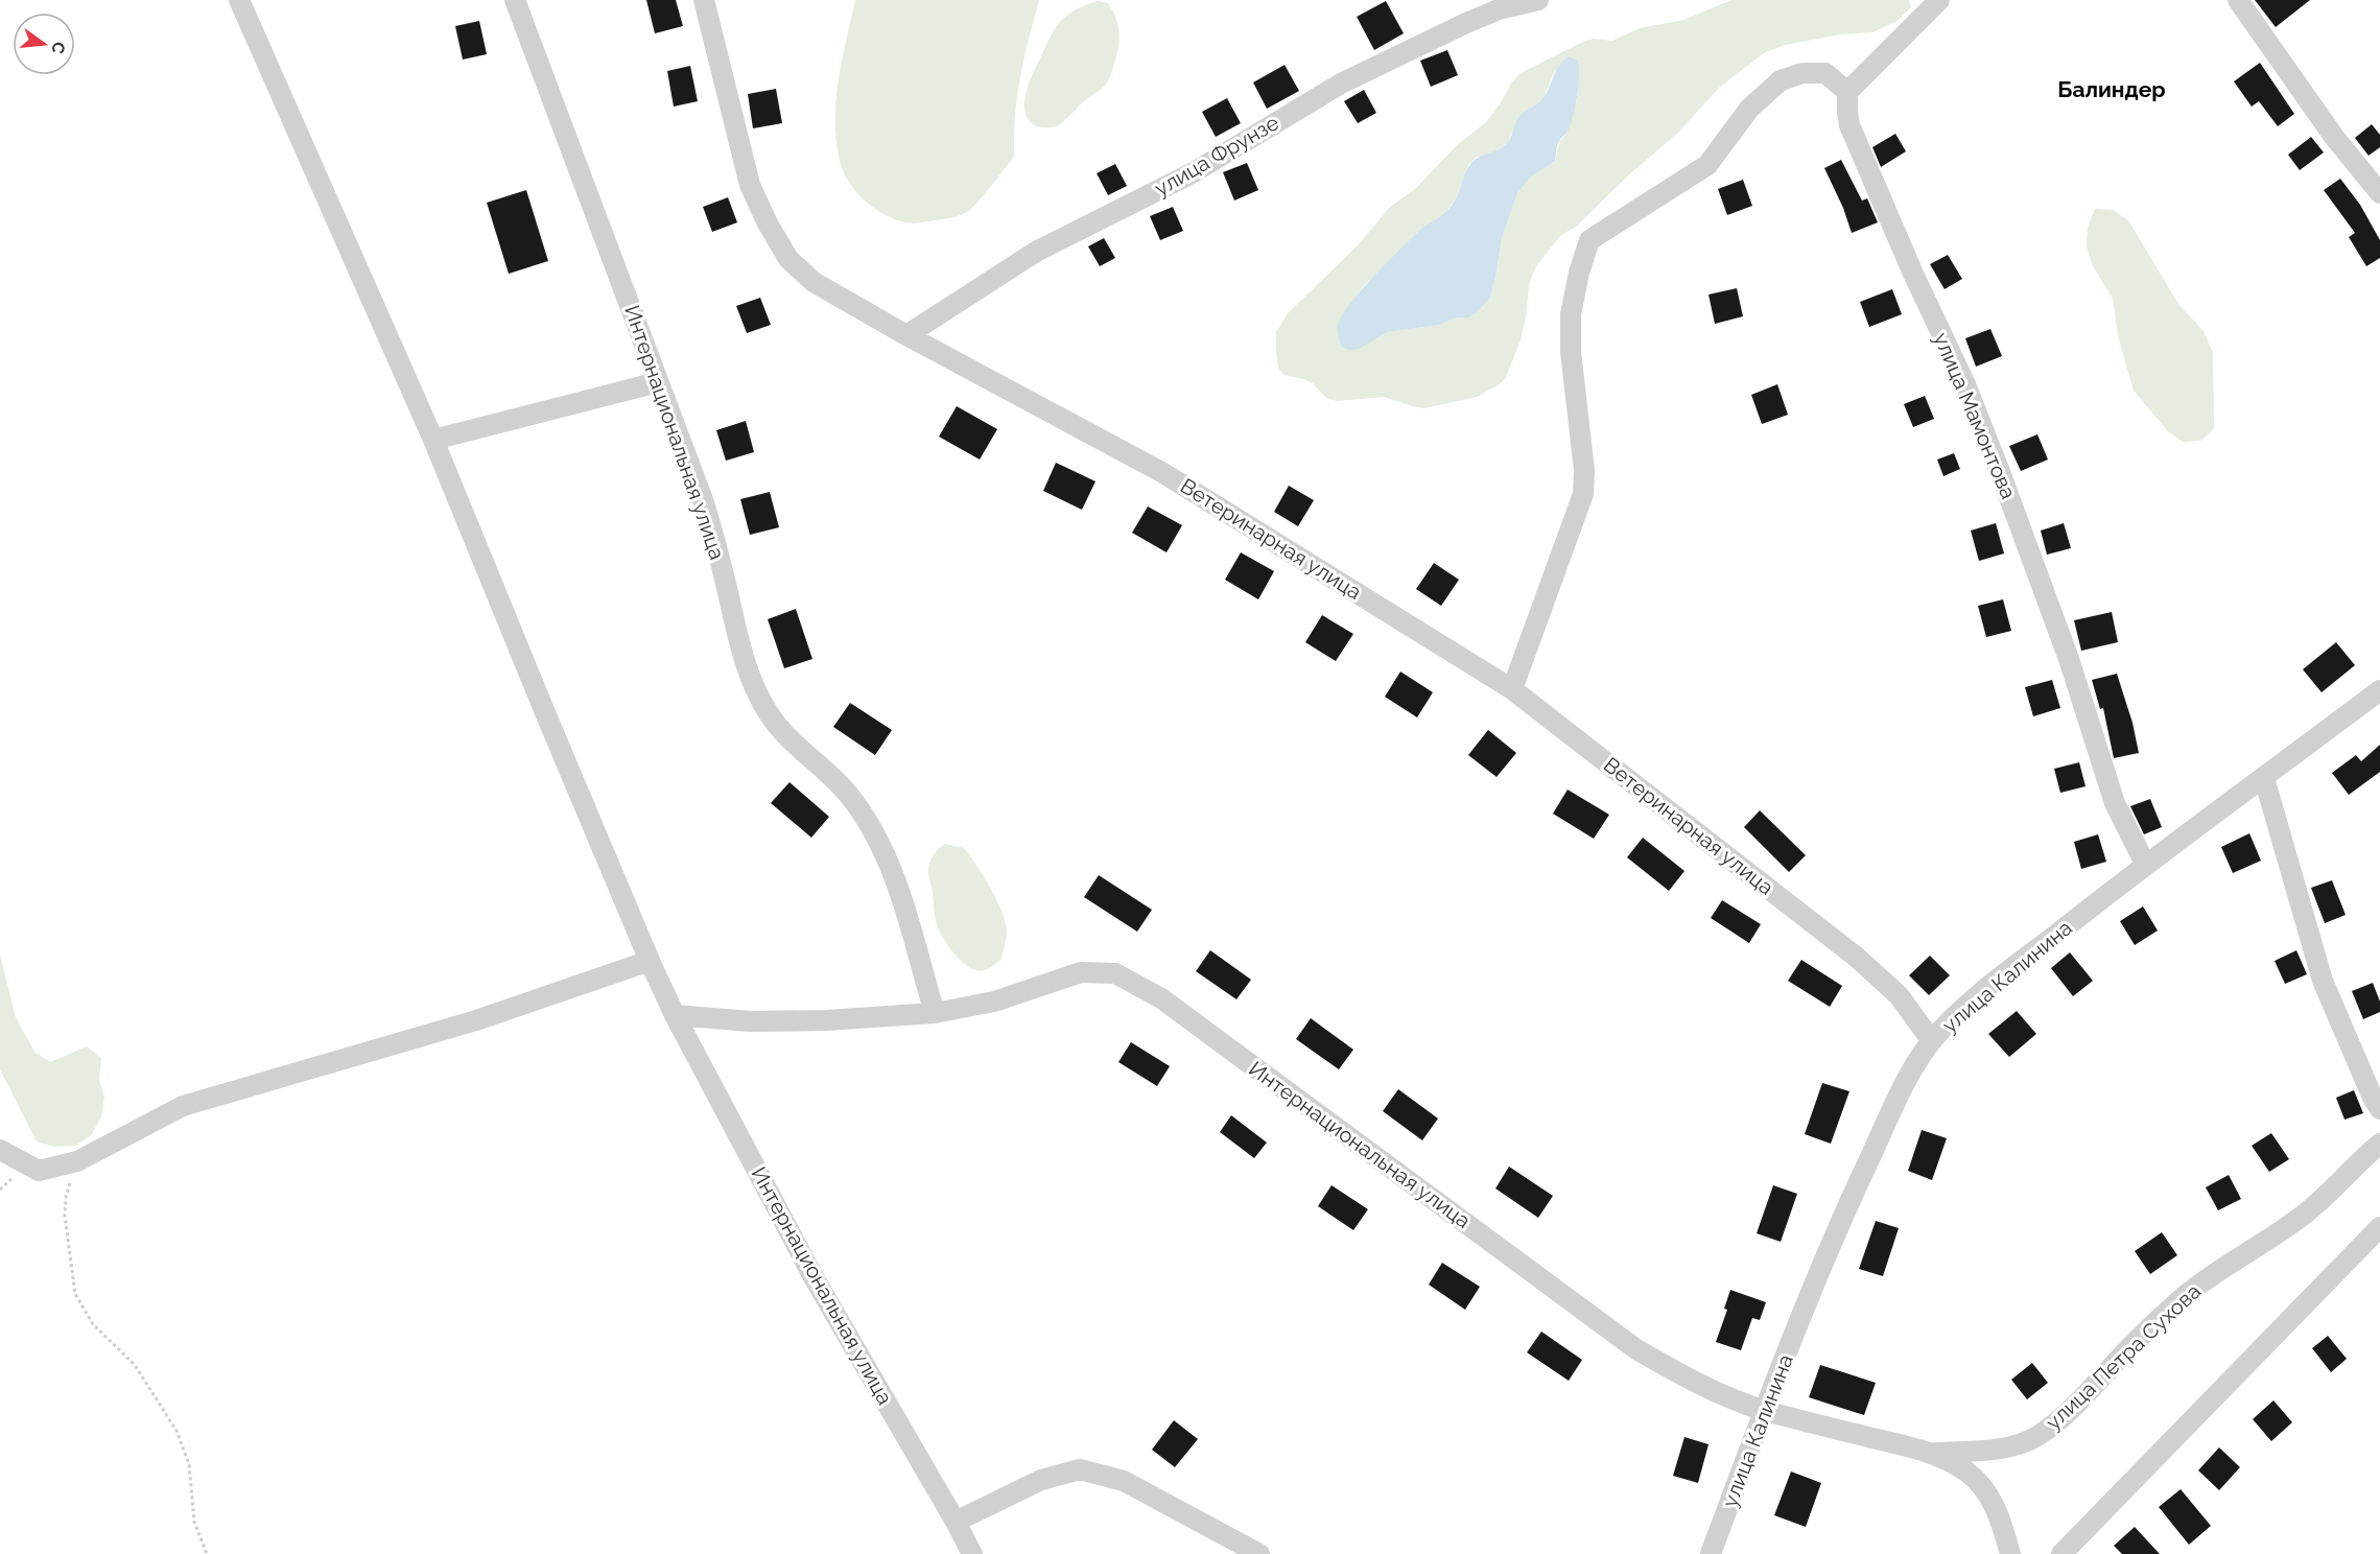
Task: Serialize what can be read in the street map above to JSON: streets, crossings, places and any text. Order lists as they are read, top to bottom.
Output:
{
  "streets": {
    "street": [
      "улица Фрунзе",
      "улица Мамонтова",
      "Интернациональная улица",
      "Ветеринарная улица",
      "улица Калинина",
      "улица Петра Сухова"
    ]
  },
  "crossings": [
    ["улица Фрунзе", "Ветеринарная улица"],
    ["улица Мамонтова", "улица Калинина"],
    ["Интернациональная улица", "улица Калинина"],
    ["Интернациональная улица", "улица Петра Сухова"],
    ["Ветеринарная улица", "улица Калинина"],
    ["улица Калинина", "улица Петра Сухова"]
  ],
  "districts": ["Балиндер"],
  "north": "right"
}
